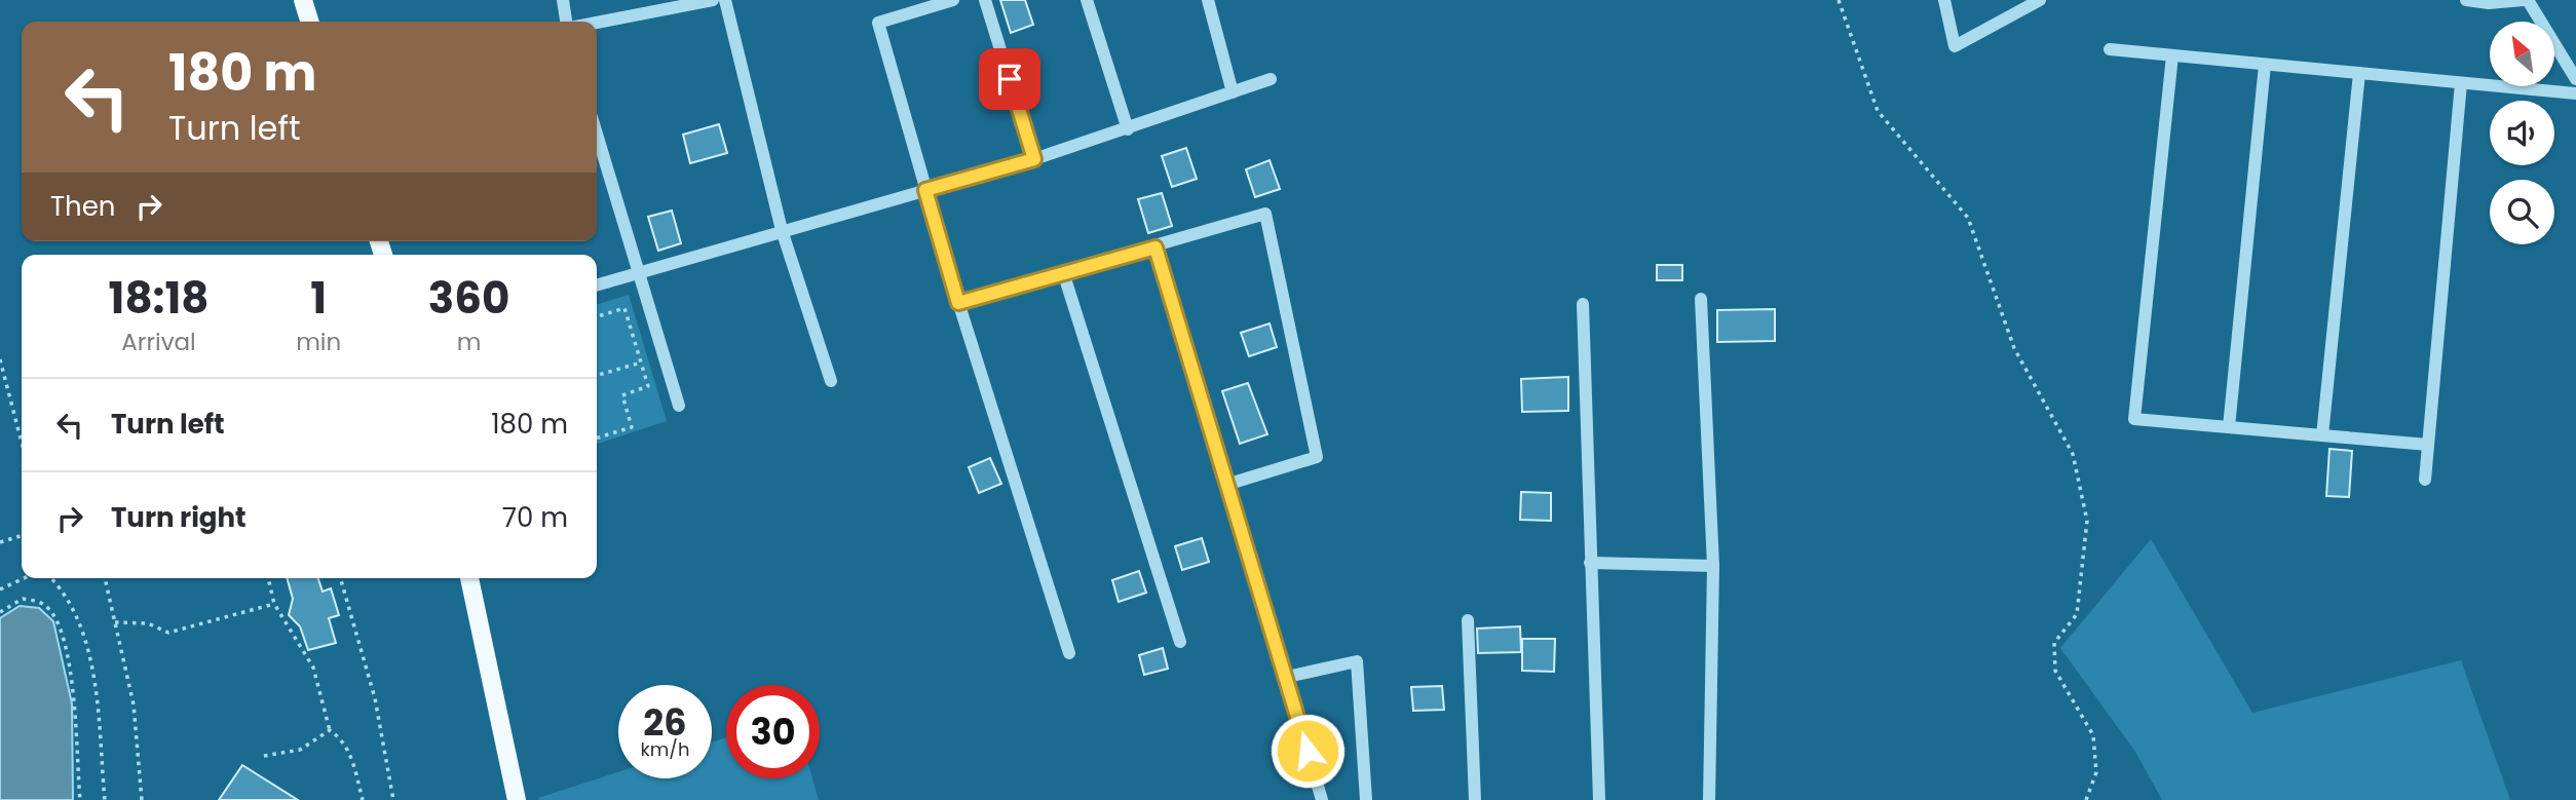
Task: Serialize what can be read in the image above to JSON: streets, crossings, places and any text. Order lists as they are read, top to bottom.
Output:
{
  "north": "top left",
  "page": {
    "turn": ["180 m", "Turn left"],
    "then": "Then",
    "eta": [
      "18:18",
      "Arrival",
      "1",
      "min",
      "360",
      "m"
    ],
    "list": [
      {
        "name": "Turn left",
        "value": "180 m"
      },
      {
        "name": "Turn right",
        "value": "70 m"
      }
    ],
    "speed": "26 km/h",
    "limit": "30"
  }
}
